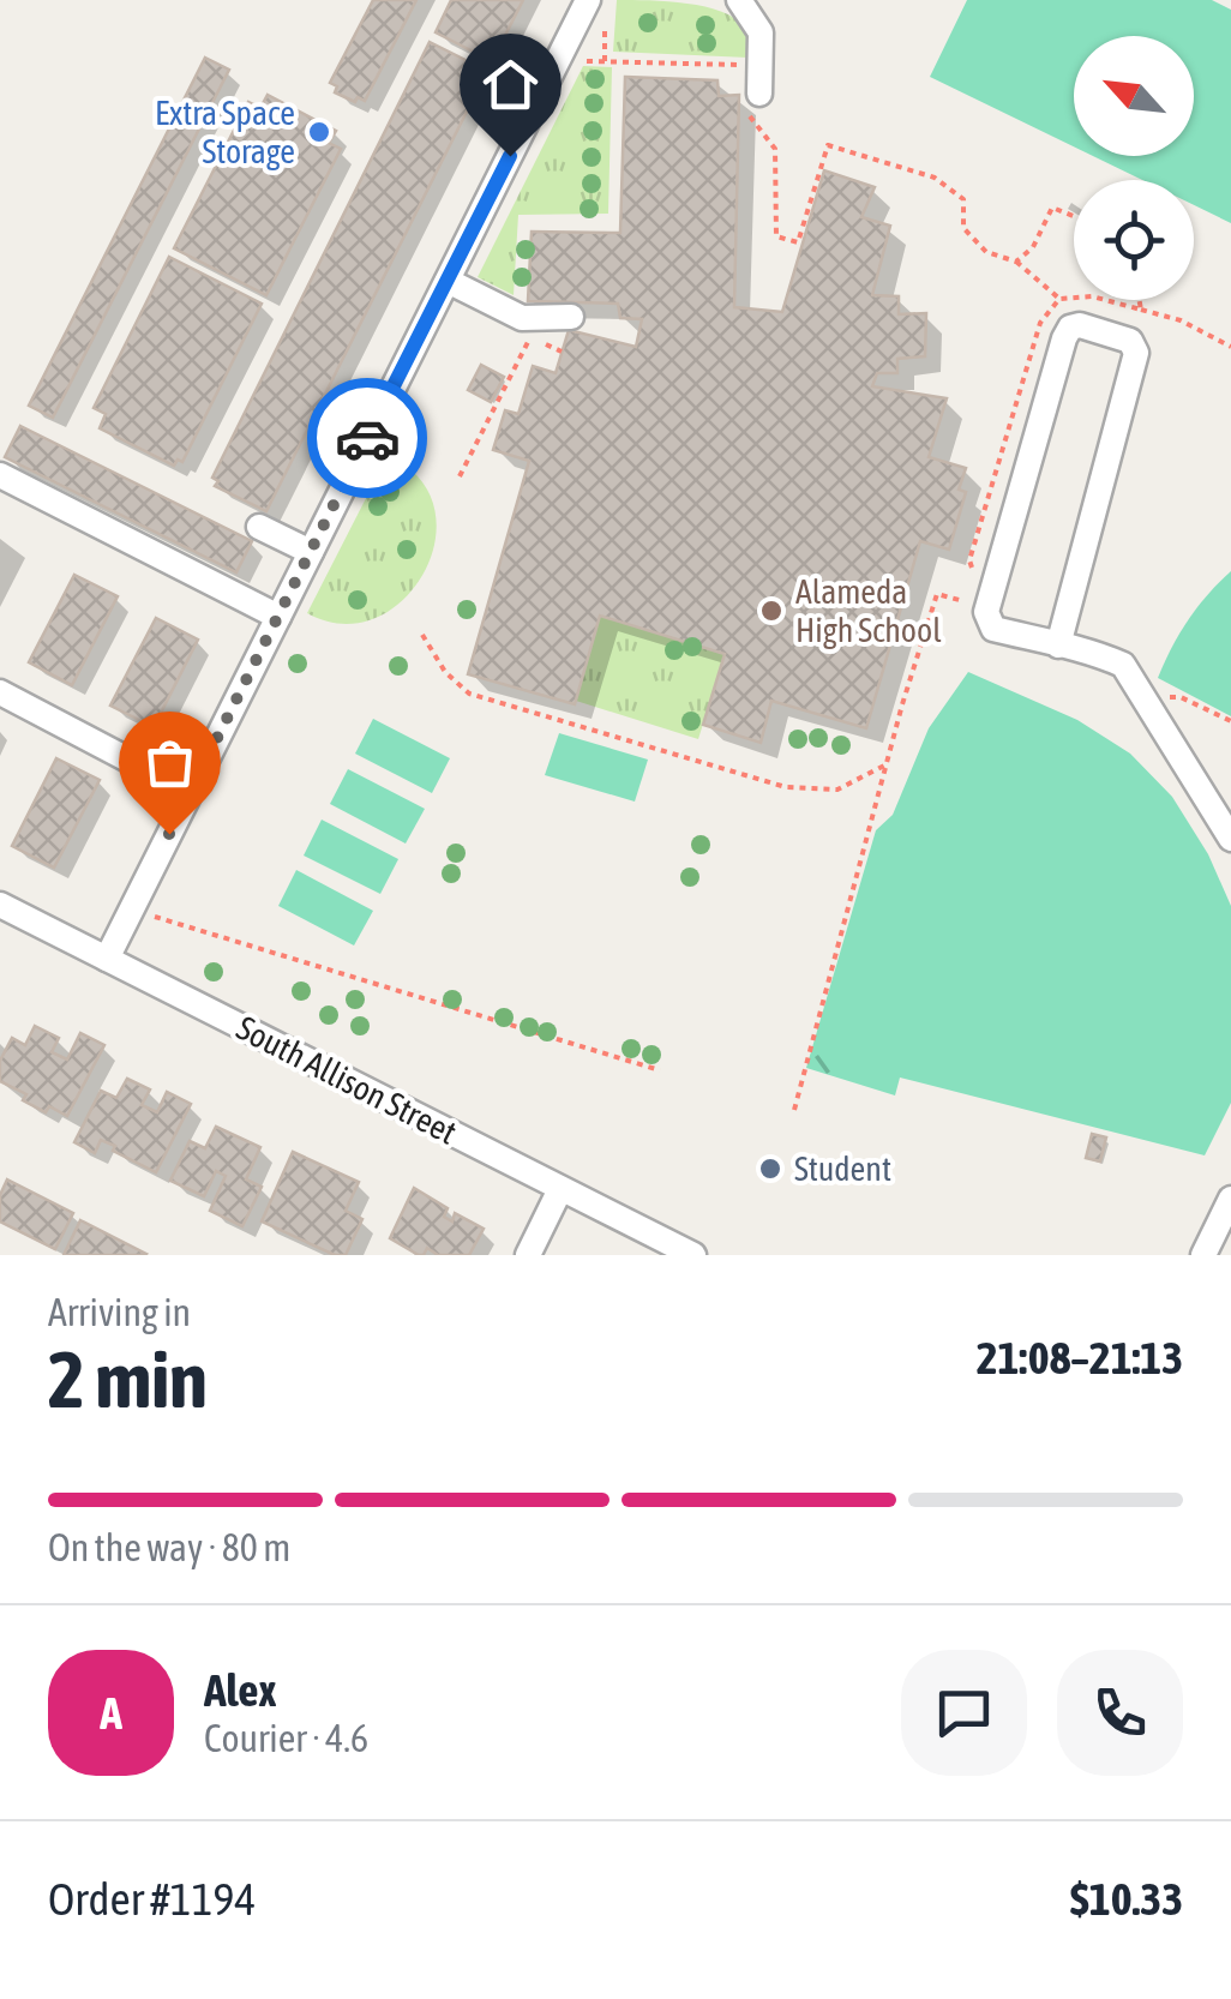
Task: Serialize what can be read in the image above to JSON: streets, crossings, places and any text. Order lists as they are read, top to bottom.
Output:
{
  "streets": {
    "street": ["South Allison Street"]
  },
  "places": ["Extra Space Storage", "Alameda High School", "Student"],
  "north": "top left",
  "page": {
    "heading": ["2 min", "Arriving in", "21:08–21:13"],
    "panel": [
      "Alex",
      "Courier · 4.6",
      "Order #1194",
      "$10.33"
    ],
    "bar": "On the way · 80 m",
    "round": "A"
  }
}
